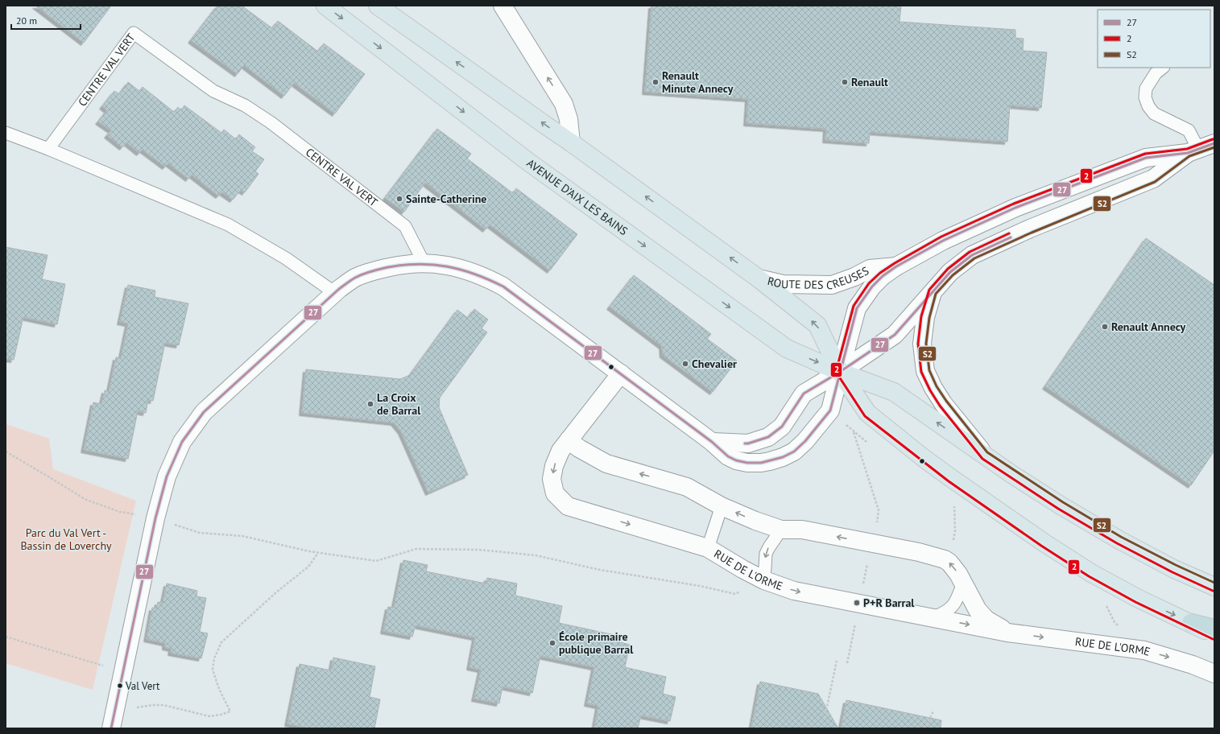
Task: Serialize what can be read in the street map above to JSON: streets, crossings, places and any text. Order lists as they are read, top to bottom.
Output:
{
  "streets": {
    "main road": ["AVENUE D'AIX LES BAINS"],
    "street": ["ROUTE DES CREUSES", "RUE DE L'ORME"],
    "lane": ["CENTRE VAL VERT"]
  },
  "crossings": [
    ["AVENUE D'AIX LES BAINS", "ROUTE DES CREUSES"]
  ],
  "parks": ["Parc du Val Vert - Bassin de Loverchy"],
  "places": [
    "Renault Minute Annecy",
    "Renault",
    "Sainte-Catherine",
    "Renault Annecy",
    "Chevalier",
    "La Croix de Barral",
    "P+R Barral",
    "École primaire publique Barral",
    "Val Vert"
  ],
  "lines": ["transit line 2", "transit line 27", "transit line S2"],
  "legend": ["27", "2", "S2"],
  "scale_bar": "20 m"
}
